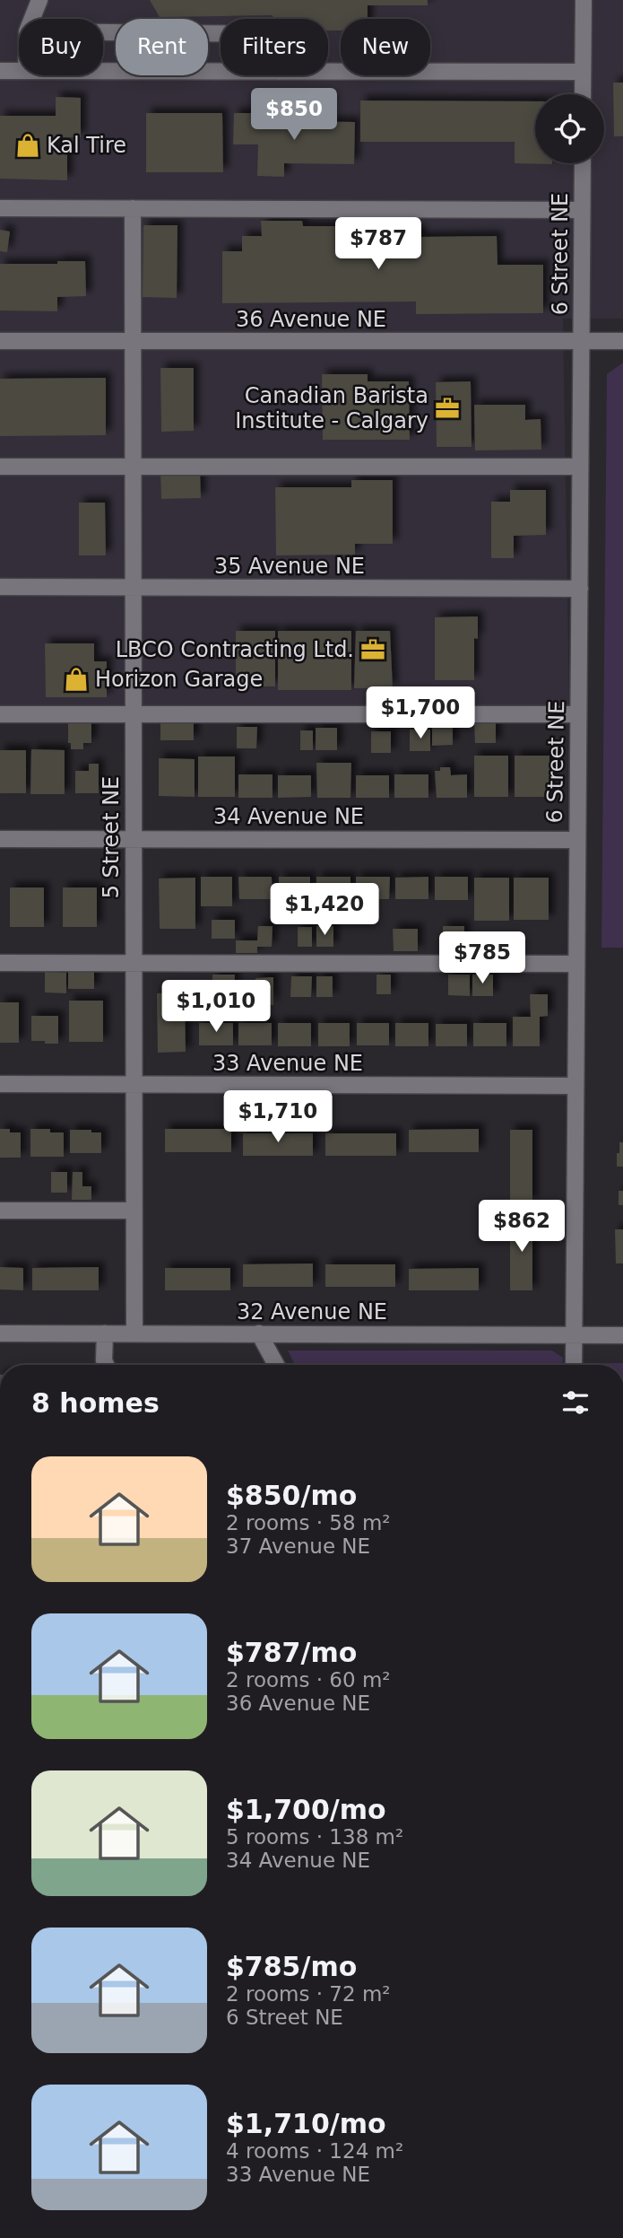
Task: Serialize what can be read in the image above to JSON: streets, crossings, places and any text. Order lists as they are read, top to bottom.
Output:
{
  "streets": {
    "street": [
      "6 Street NE",
      "36 Avenue NE",
      "35 Avenue NE",
      "34 Avenue NE",
      "5 Street NE",
      "33 Avenue NE",
      "32 Avenue NE"
    ]
  },
  "crossings": [
    ["6 Street NE", "36 Avenue NE"],
    ["6 Street NE", "35 Avenue NE"],
    ["6 Street NE", "34 Avenue NE"],
    ["6 Street NE", "33 Avenue NE"],
    ["6 Street NE", "32 Avenue NE"],
    ["36 Avenue NE", "5 Street NE"],
    ["35 Avenue NE", "5 Street NE"],
    ["34 Avenue NE", "5 Street NE"],
    ["5 Street NE", "33 Avenue NE"],
    ["5 Street NE", "32 Avenue NE"]
  ],
  "places": {
    "shop": ["Kal Tire", "Horizon Garage"],
    "office": ["Canadian Barista Institute - Calgary", "LBCO Contracting Ltd."]
  },
  "page": {
    "chip": [
      "Buy",
      "Rent",
      "Filters",
      "New"
    ],
    "price": [
      "$850",
      "$787",
      "$1,700",
      "$1,420",
      "$785",
      "$1,010",
      "$1,710",
      "$862"
    ],
    "heading": "8 homes",
    "list": [
      {
        "name": "$850/mo",
        "note": "2 rooms · 58 m² · 37 Avenue NE"
      },
      {
        "name": "$787/mo",
        "note": "2 rooms · 60 m² · 36 Avenue NE"
      },
      {
        "name": "$1,700/mo",
        "note": "5 rooms · 138 m² · 34 Avenue NE"
      },
      {
        "name": "$785/mo",
        "note": "2 rooms · 72 m² · 6 Street NE"
      },
      {
        "name": "$1,710/mo",
        "note": "4 rooms · 124 m² · 33 Avenue NE"
      }
    ]
  }
}
